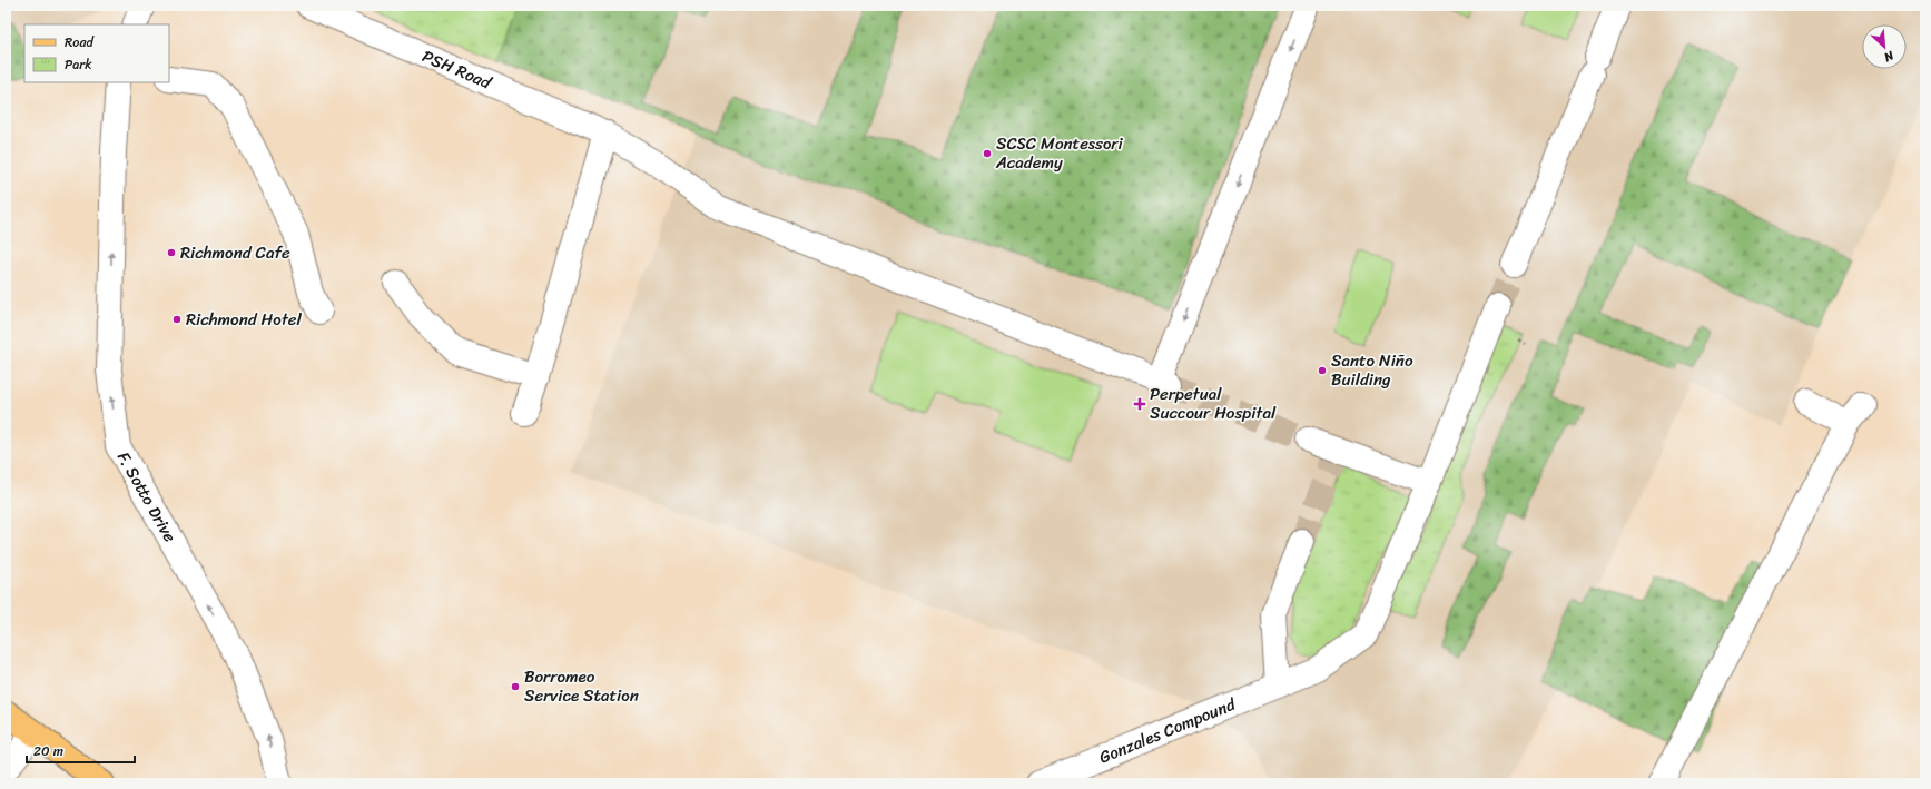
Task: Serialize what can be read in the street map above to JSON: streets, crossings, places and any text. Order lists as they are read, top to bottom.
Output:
{
  "streets": {
    "street": ["PSH Road", "F. Sotto Drive", "Gonzales Compound"]
  },
  "one_way": ["F. Sotto Drive"],
  "places": {
    "other": [
      "SCSC Montessori Academy",
      "Richmond Cafe",
      "Richmond Hotel",
      "Santo Niño Building",
      "Borromeo Service Station"
    ],
    "health": ["Perpetual Succour Hospital"]
  },
  "legend": ["Road", "Park"],
  "scale_bar": "20 m",
  "north": "bottom right"
}
